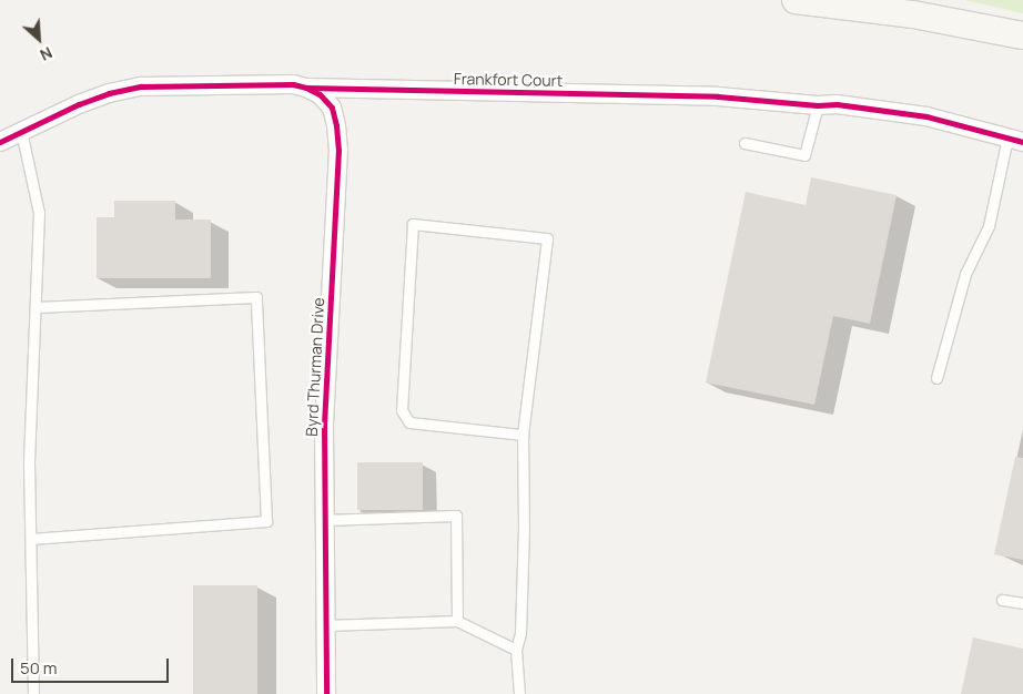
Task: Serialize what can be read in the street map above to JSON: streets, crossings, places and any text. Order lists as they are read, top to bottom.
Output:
{
  "streets": {
    "street": ["Frankfort Court", "Byrd Thurman Drive"]
  },
  "crossings": [
    ["Frankfort Court", "Byrd Thurman Drive"]
  ],
  "scale_bar": "50 m",
  "north": "bottom right"
}
